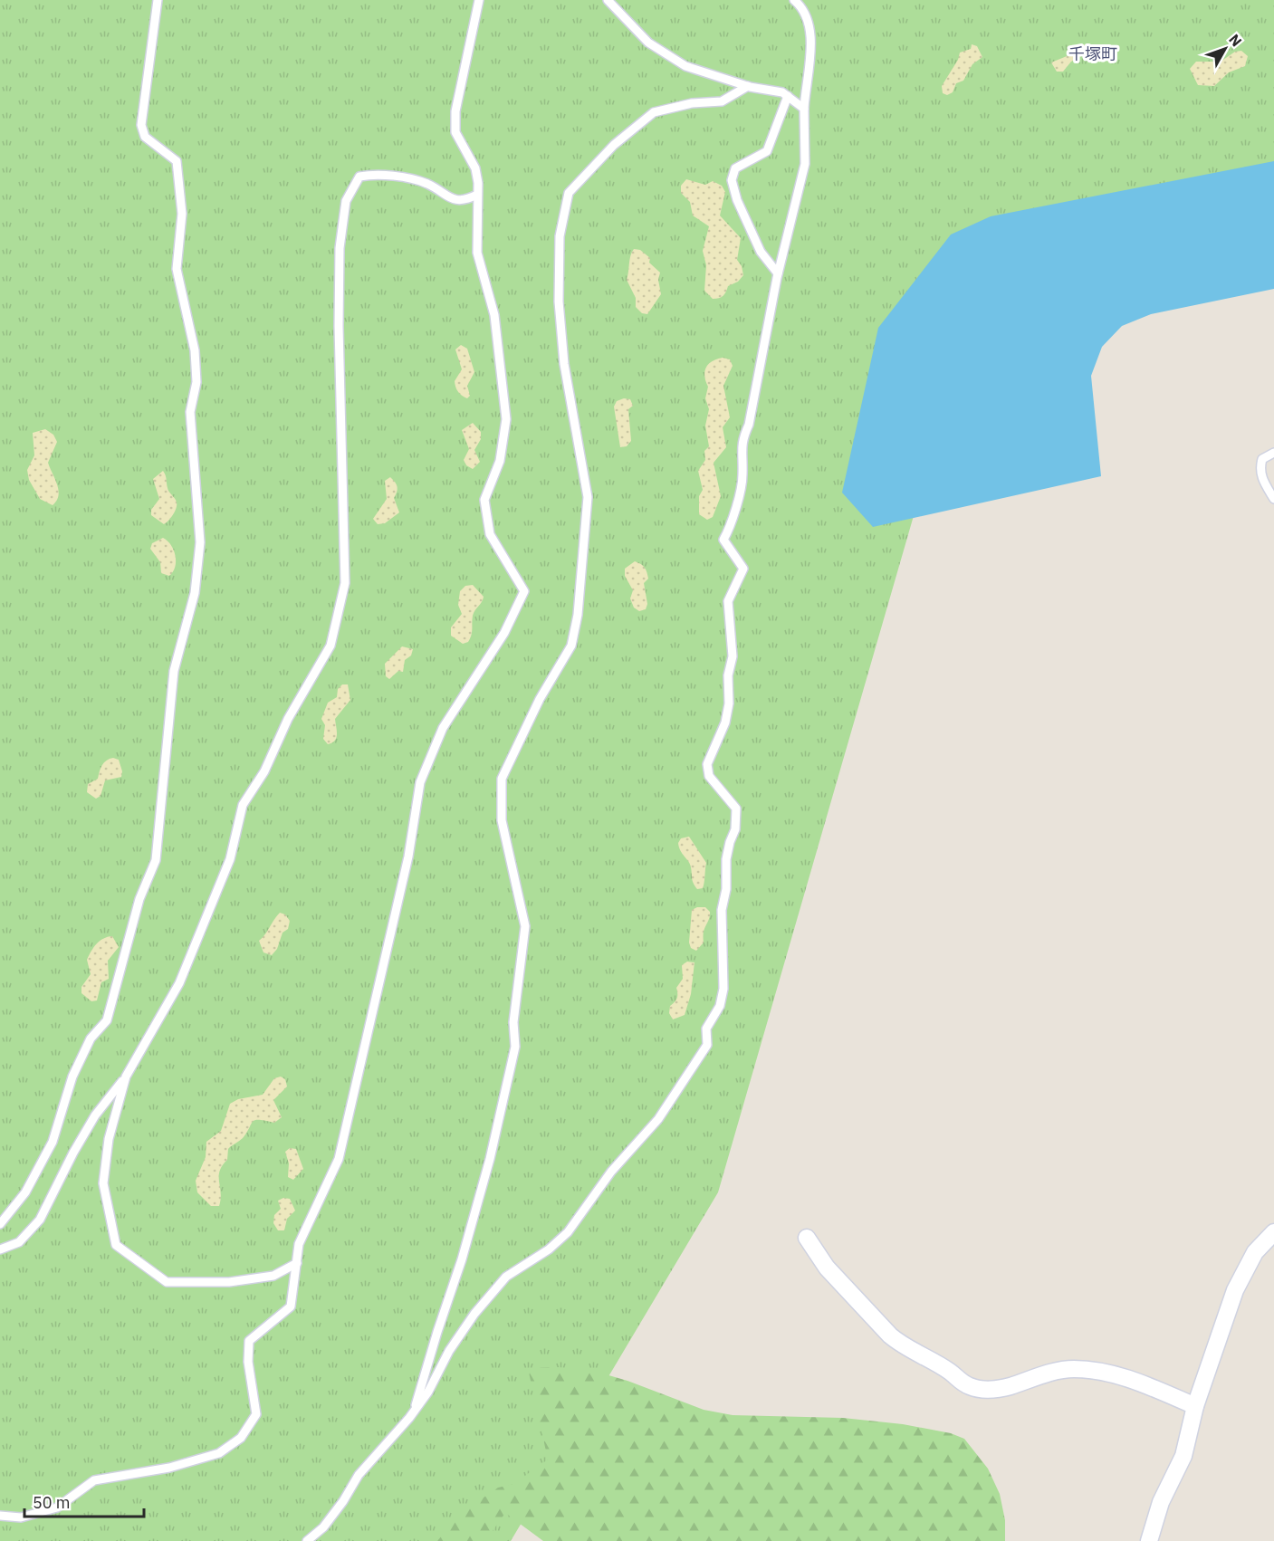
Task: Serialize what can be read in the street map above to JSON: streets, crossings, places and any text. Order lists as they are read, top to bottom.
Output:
{
  "districts": ["千塚町"],
  "scale_bar": "50 m",
  "north": "top right"
}
